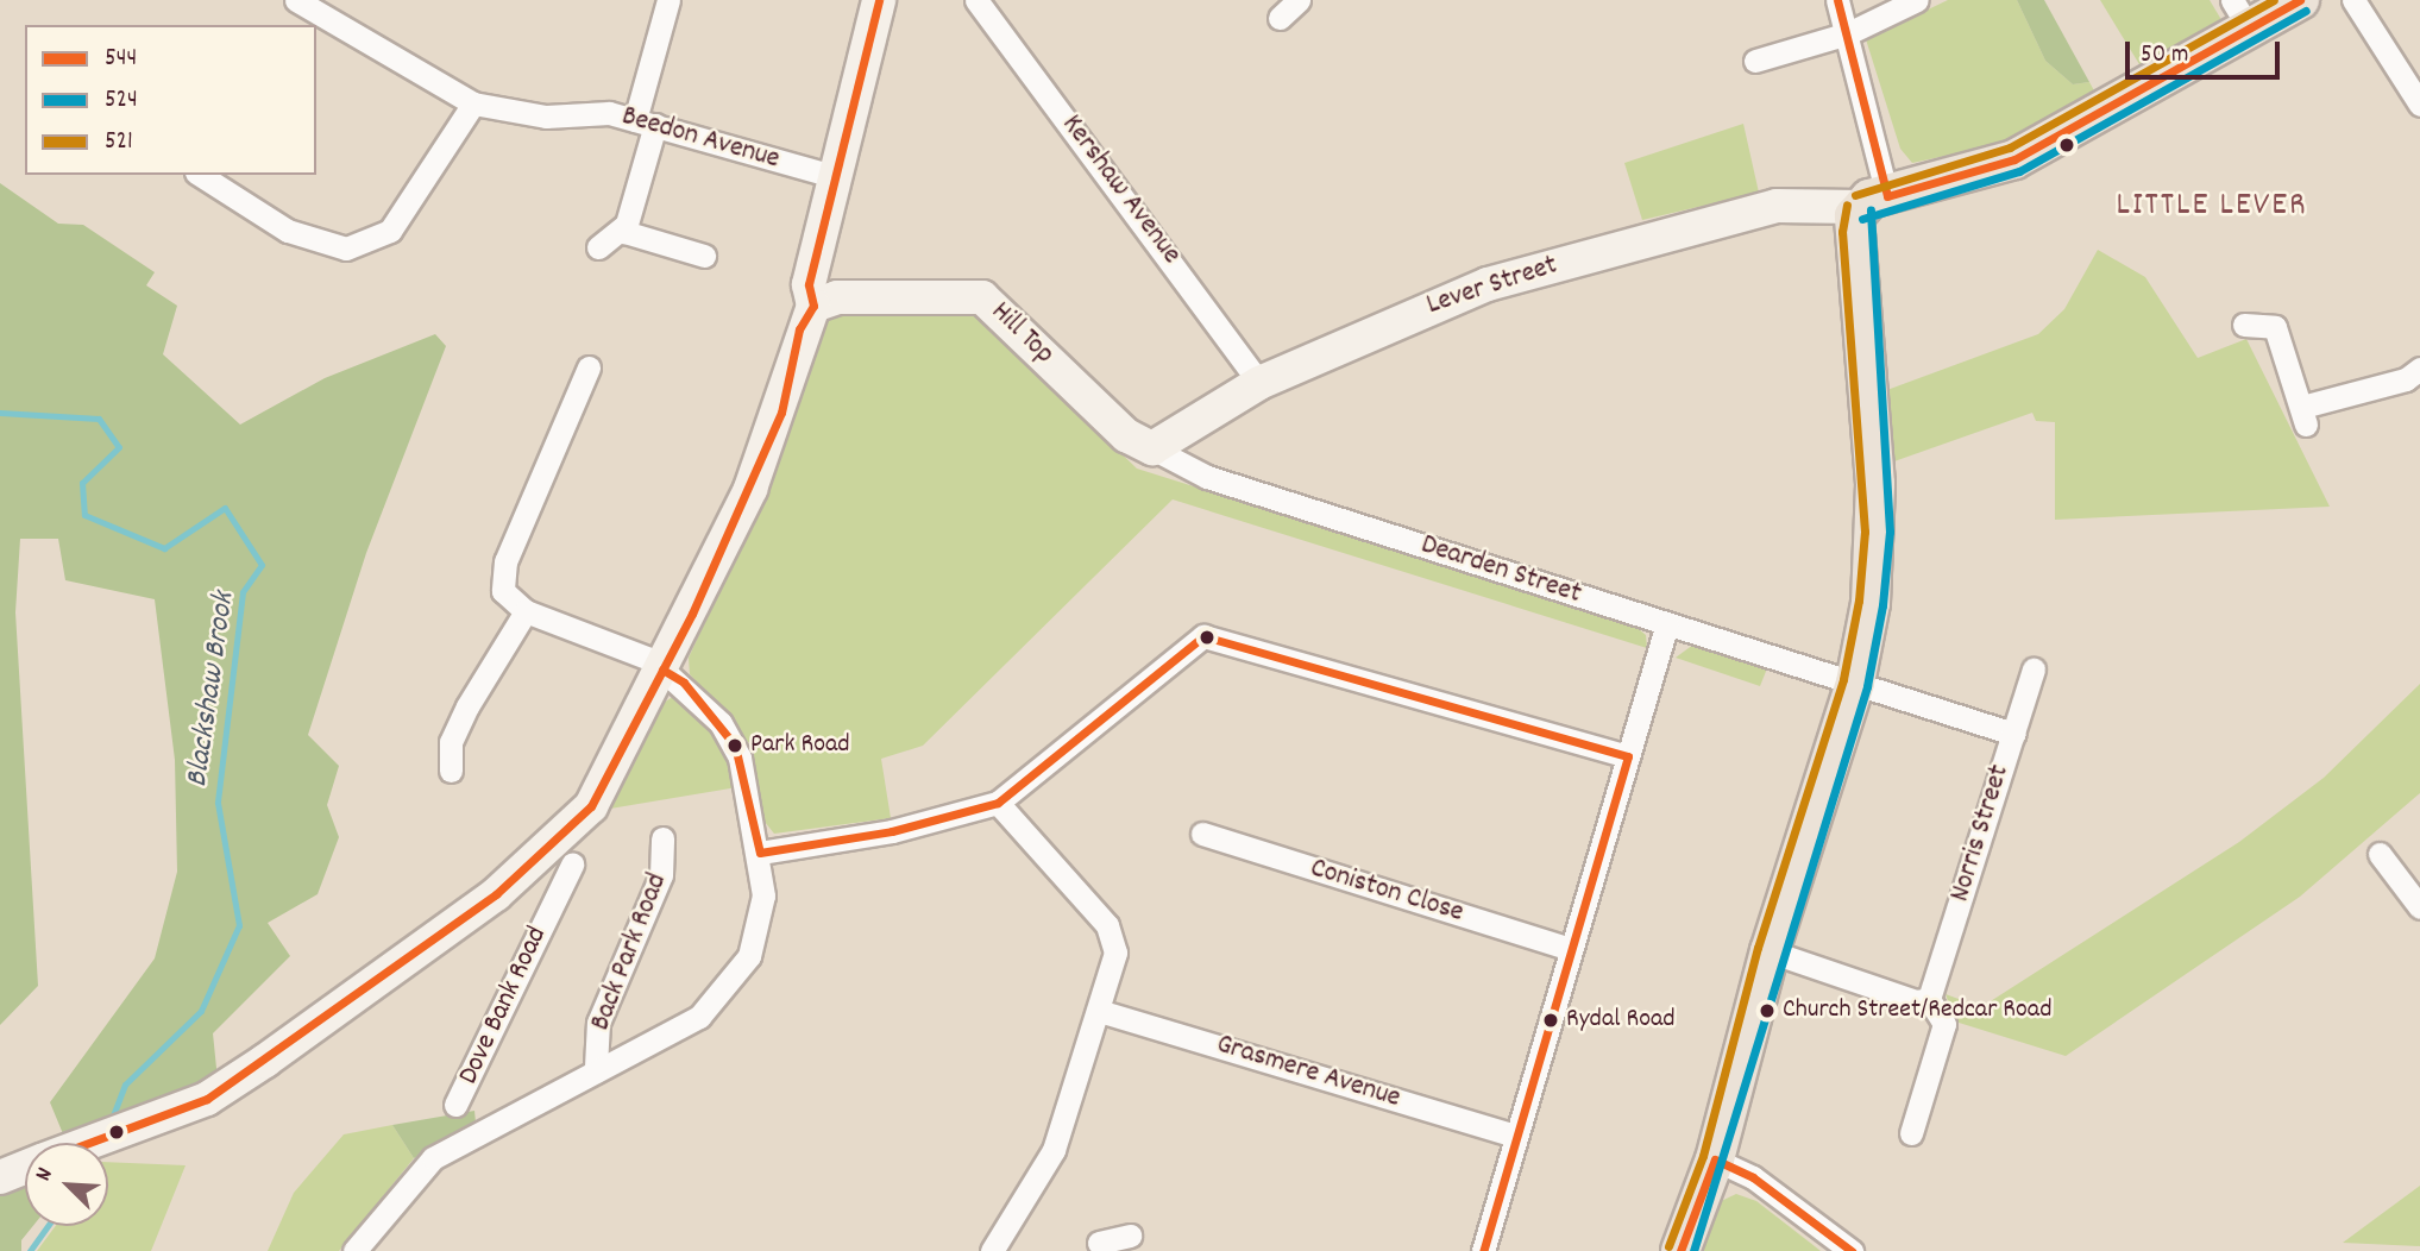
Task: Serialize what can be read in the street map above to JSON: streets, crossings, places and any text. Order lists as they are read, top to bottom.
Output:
{
  "streets": {
    "main road": ["Lever Street", "Hill Top"],
    "street": [
      "Beedon Avenue",
      "Kershaw Avenue",
      "Dearden Street",
      "Norris Street",
      "Coniston Close",
      "Back Park Road",
      "Dove Bank Road",
      "Grasmere Avenue"
    ]
  },
  "crossings": [
    ["Kershaw Avenue", "Lever Street"],
    ["Lever Street", "Hill Top"],
    ["Lever Street", "Dearden Street"],
    ["Hill Top", "Dearden Street"],
    ["Dearden Street", "Norris Street"]
  ],
  "districts": ["LITTLE LEVER"],
  "water": ["Blackshaw Brook"],
  "places": ["Park Road", "Church Street/Redcar Road", "Rydal Road"],
  "lines": ["transit line 544", "transit line 521", "transit line 524"],
  "legend": ["544", "524", "521"],
  "scale_bar": "50 m",
  "north": "top left"
}
